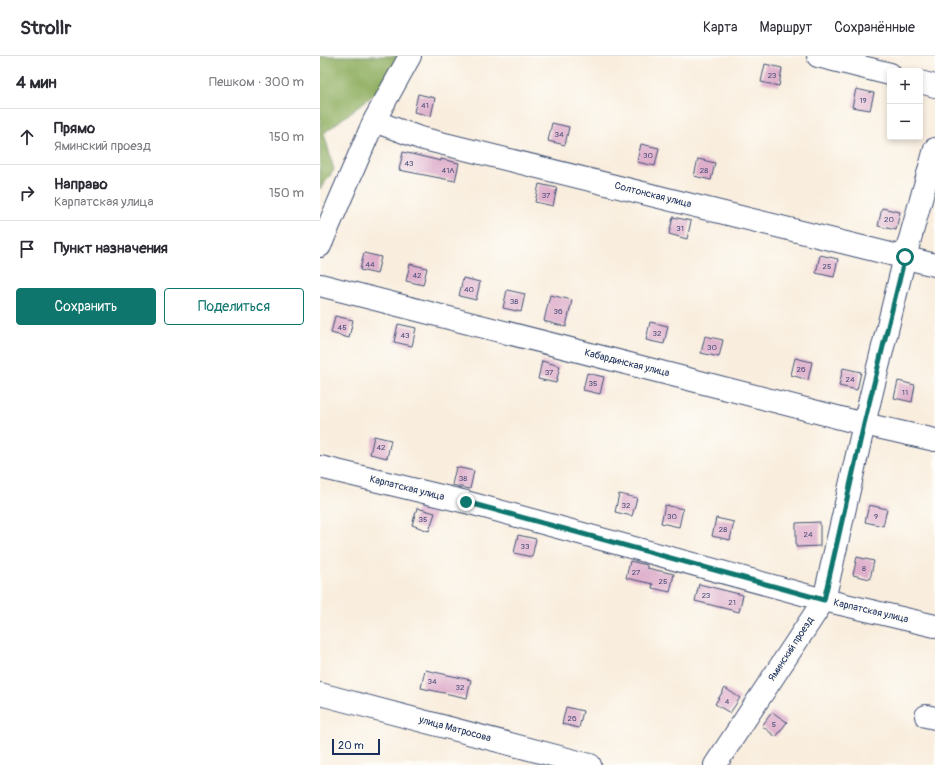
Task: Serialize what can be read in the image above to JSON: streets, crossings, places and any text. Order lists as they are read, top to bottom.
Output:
{
  "streets": {
    "street": [
      "Солтонская улица",
      "Кабардинская улица",
      "Карпатская улица",
      "Яминский проезд",
      "улица Матросова"
    ]
  },
  "crossings": [
    ["Солтонская улица", "Яминский проезд"],
    ["Кабардинская улица", "Яминский проезд"],
    ["Карпатская улица", "Яминский проезд"]
  ],
  "house_numbers": [
    "23",
    "19",
    "41",
    "34",
    "30",
    "43",
    "41А",
    "28",
    "37",
    "20",
    "31",
    "44",
    "25",
    "42",
    "40",
    "38",
    "36",
    "45",
    "32",
    "43",
    "30",
    "26",
    "37",
    "24",
    "35",
    "11",
    "42",
    "38",
    "32",
    "30",
    "9",
    "35",
    "28",
    "24",
    "33",
    "8",
    "27",
    "25",
    "23",
    "21",
    "34",
    "32",
    "4",
    "26",
    "5"
  ],
  "scale_bar": "20 m",
  "page": {
    "header": "Strollr",
    "nav": ["Карта", "Маршрут", "Сохранённые"],
    "heading": ["4 мин", "Пешком · 300 m"],
    "map_buttons": ["+", "−"],
    "list": [
      ["Прямо", "Яминский проезд", "150 m"],
      ["Направо", "Карпатская улица", "150 m"],
      "Пункт назначения"
    ],
    "buttons": ["Сохранить", "Поделиться"],
    "scale": "20 m"
  }
}
